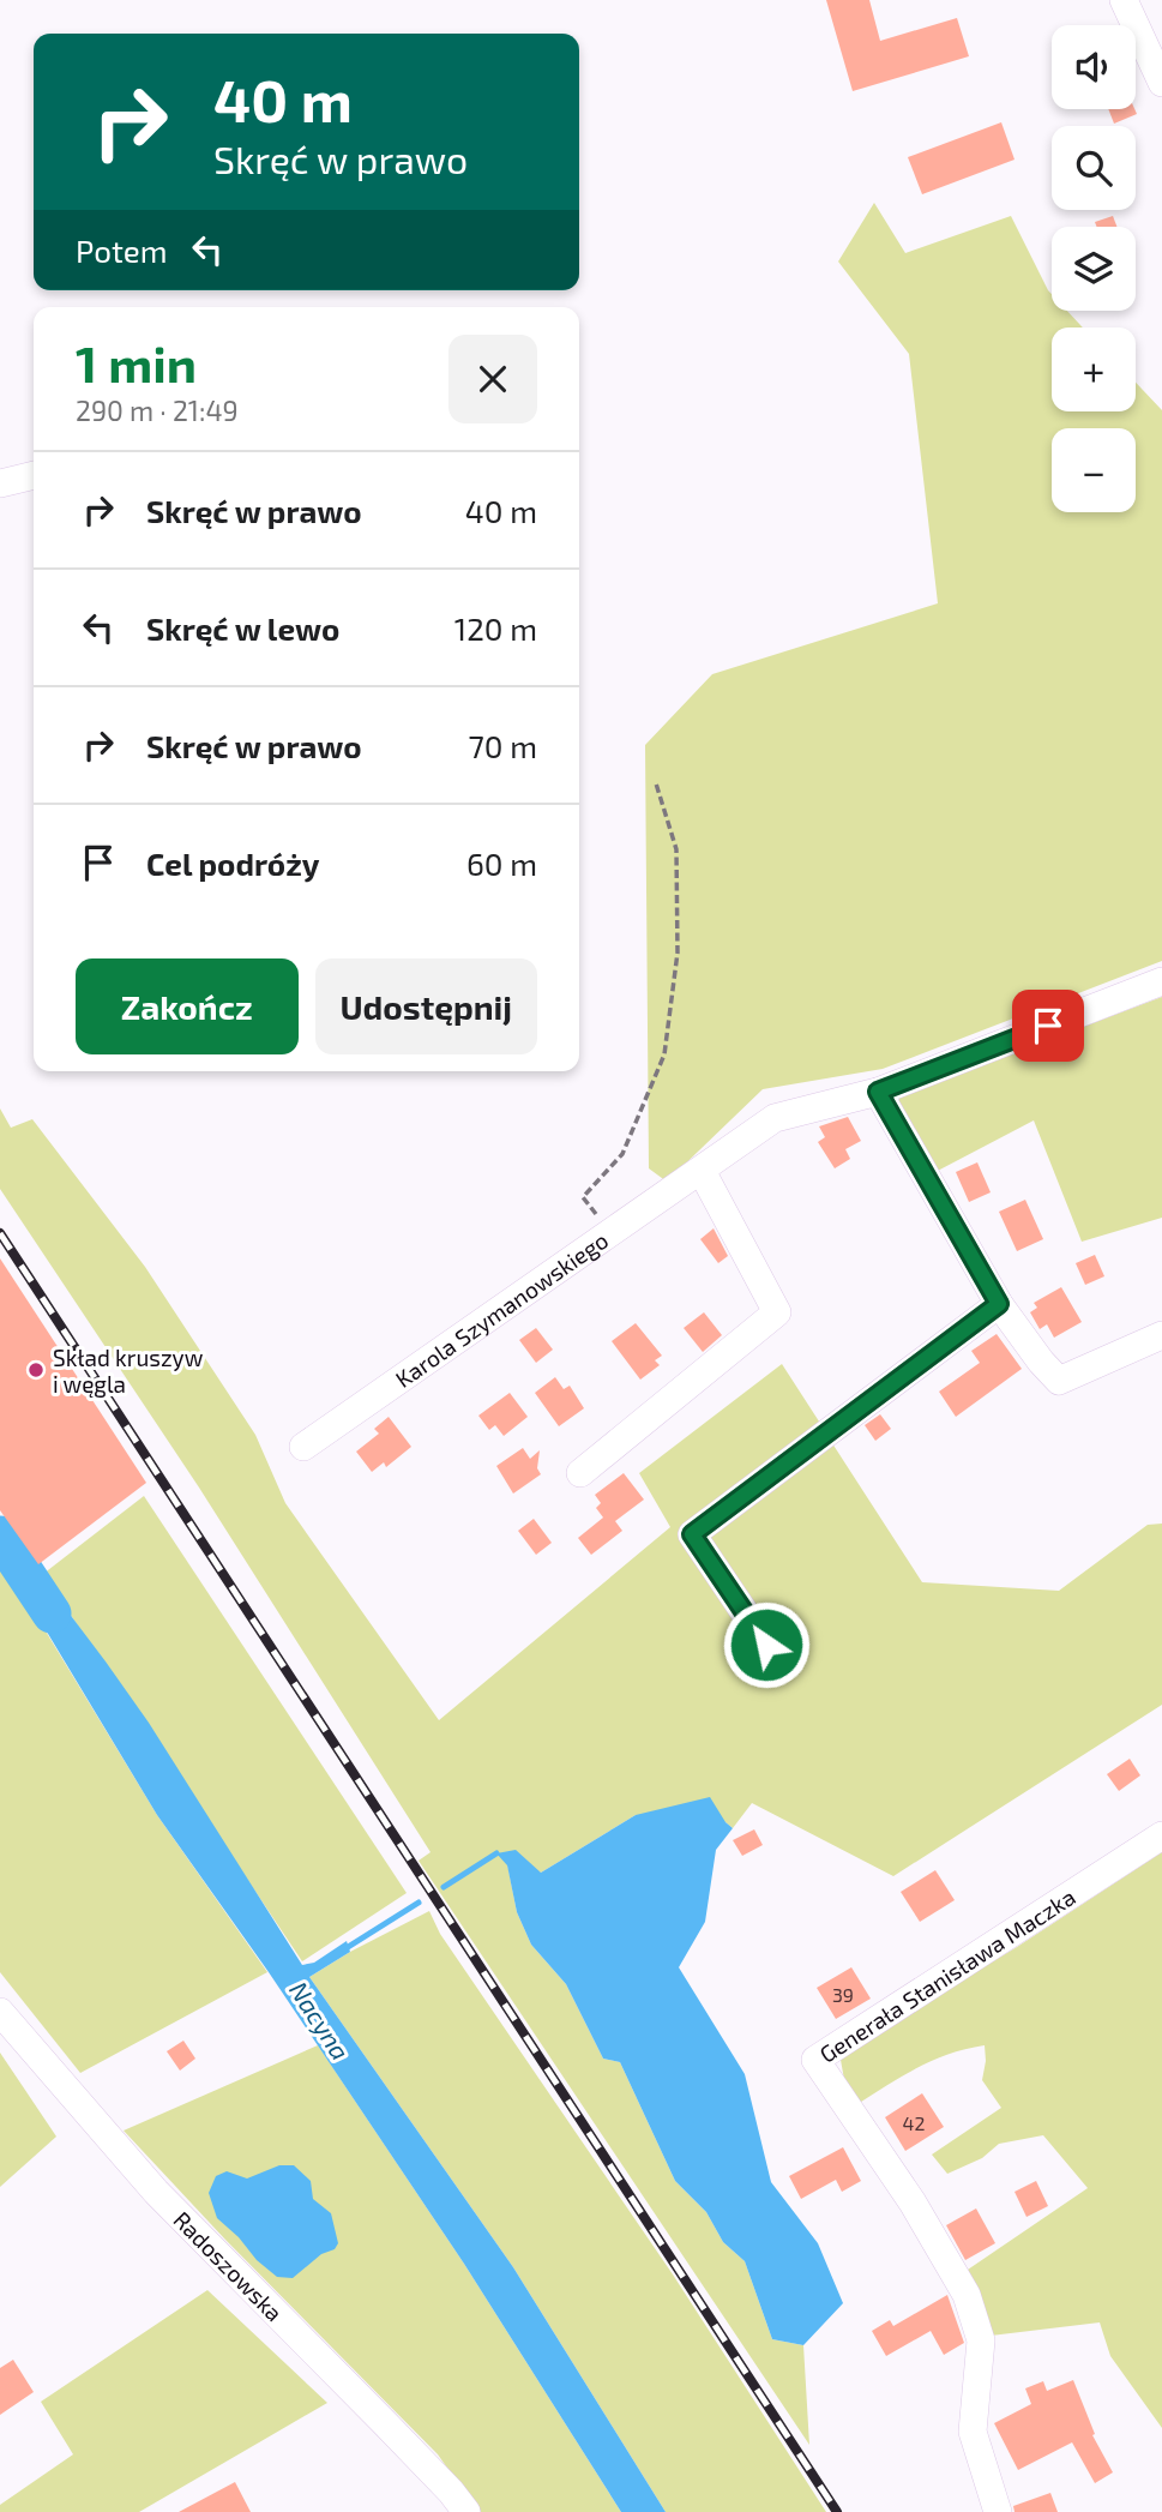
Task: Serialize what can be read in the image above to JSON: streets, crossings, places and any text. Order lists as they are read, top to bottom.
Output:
{
  "streets": {
    "street": ["Karola Szymanowskiego", "Generała Stanisława Maczka", "Radoszowska"]
  },
  "water": ["Nacyna"],
  "places": ["Skład kruszyw i węgla"],
  "house_numbers": ["39", "42"],
  "page": {
    "map_buttons": ["+", "−"],
    "turn": ["40 m", "Skręć w prawo"],
    "then": "Potem",
    "heading": ["1 min", "290 m · 21:49"],
    "list": [
      {
        "name": "Skręć w prawo",
        "value": "40 m"
      },
      {
        "name": "Skręć w lewo",
        "value": "120 m"
      },
      {
        "name": "Skręć w prawo",
        "value": "70 m"
      },
      {
        "name": "Cel podróży",
        "value": "60 m"
      }
    ],
    "buttons": ["Zakończ", "Udostępnij"]
  }
}
